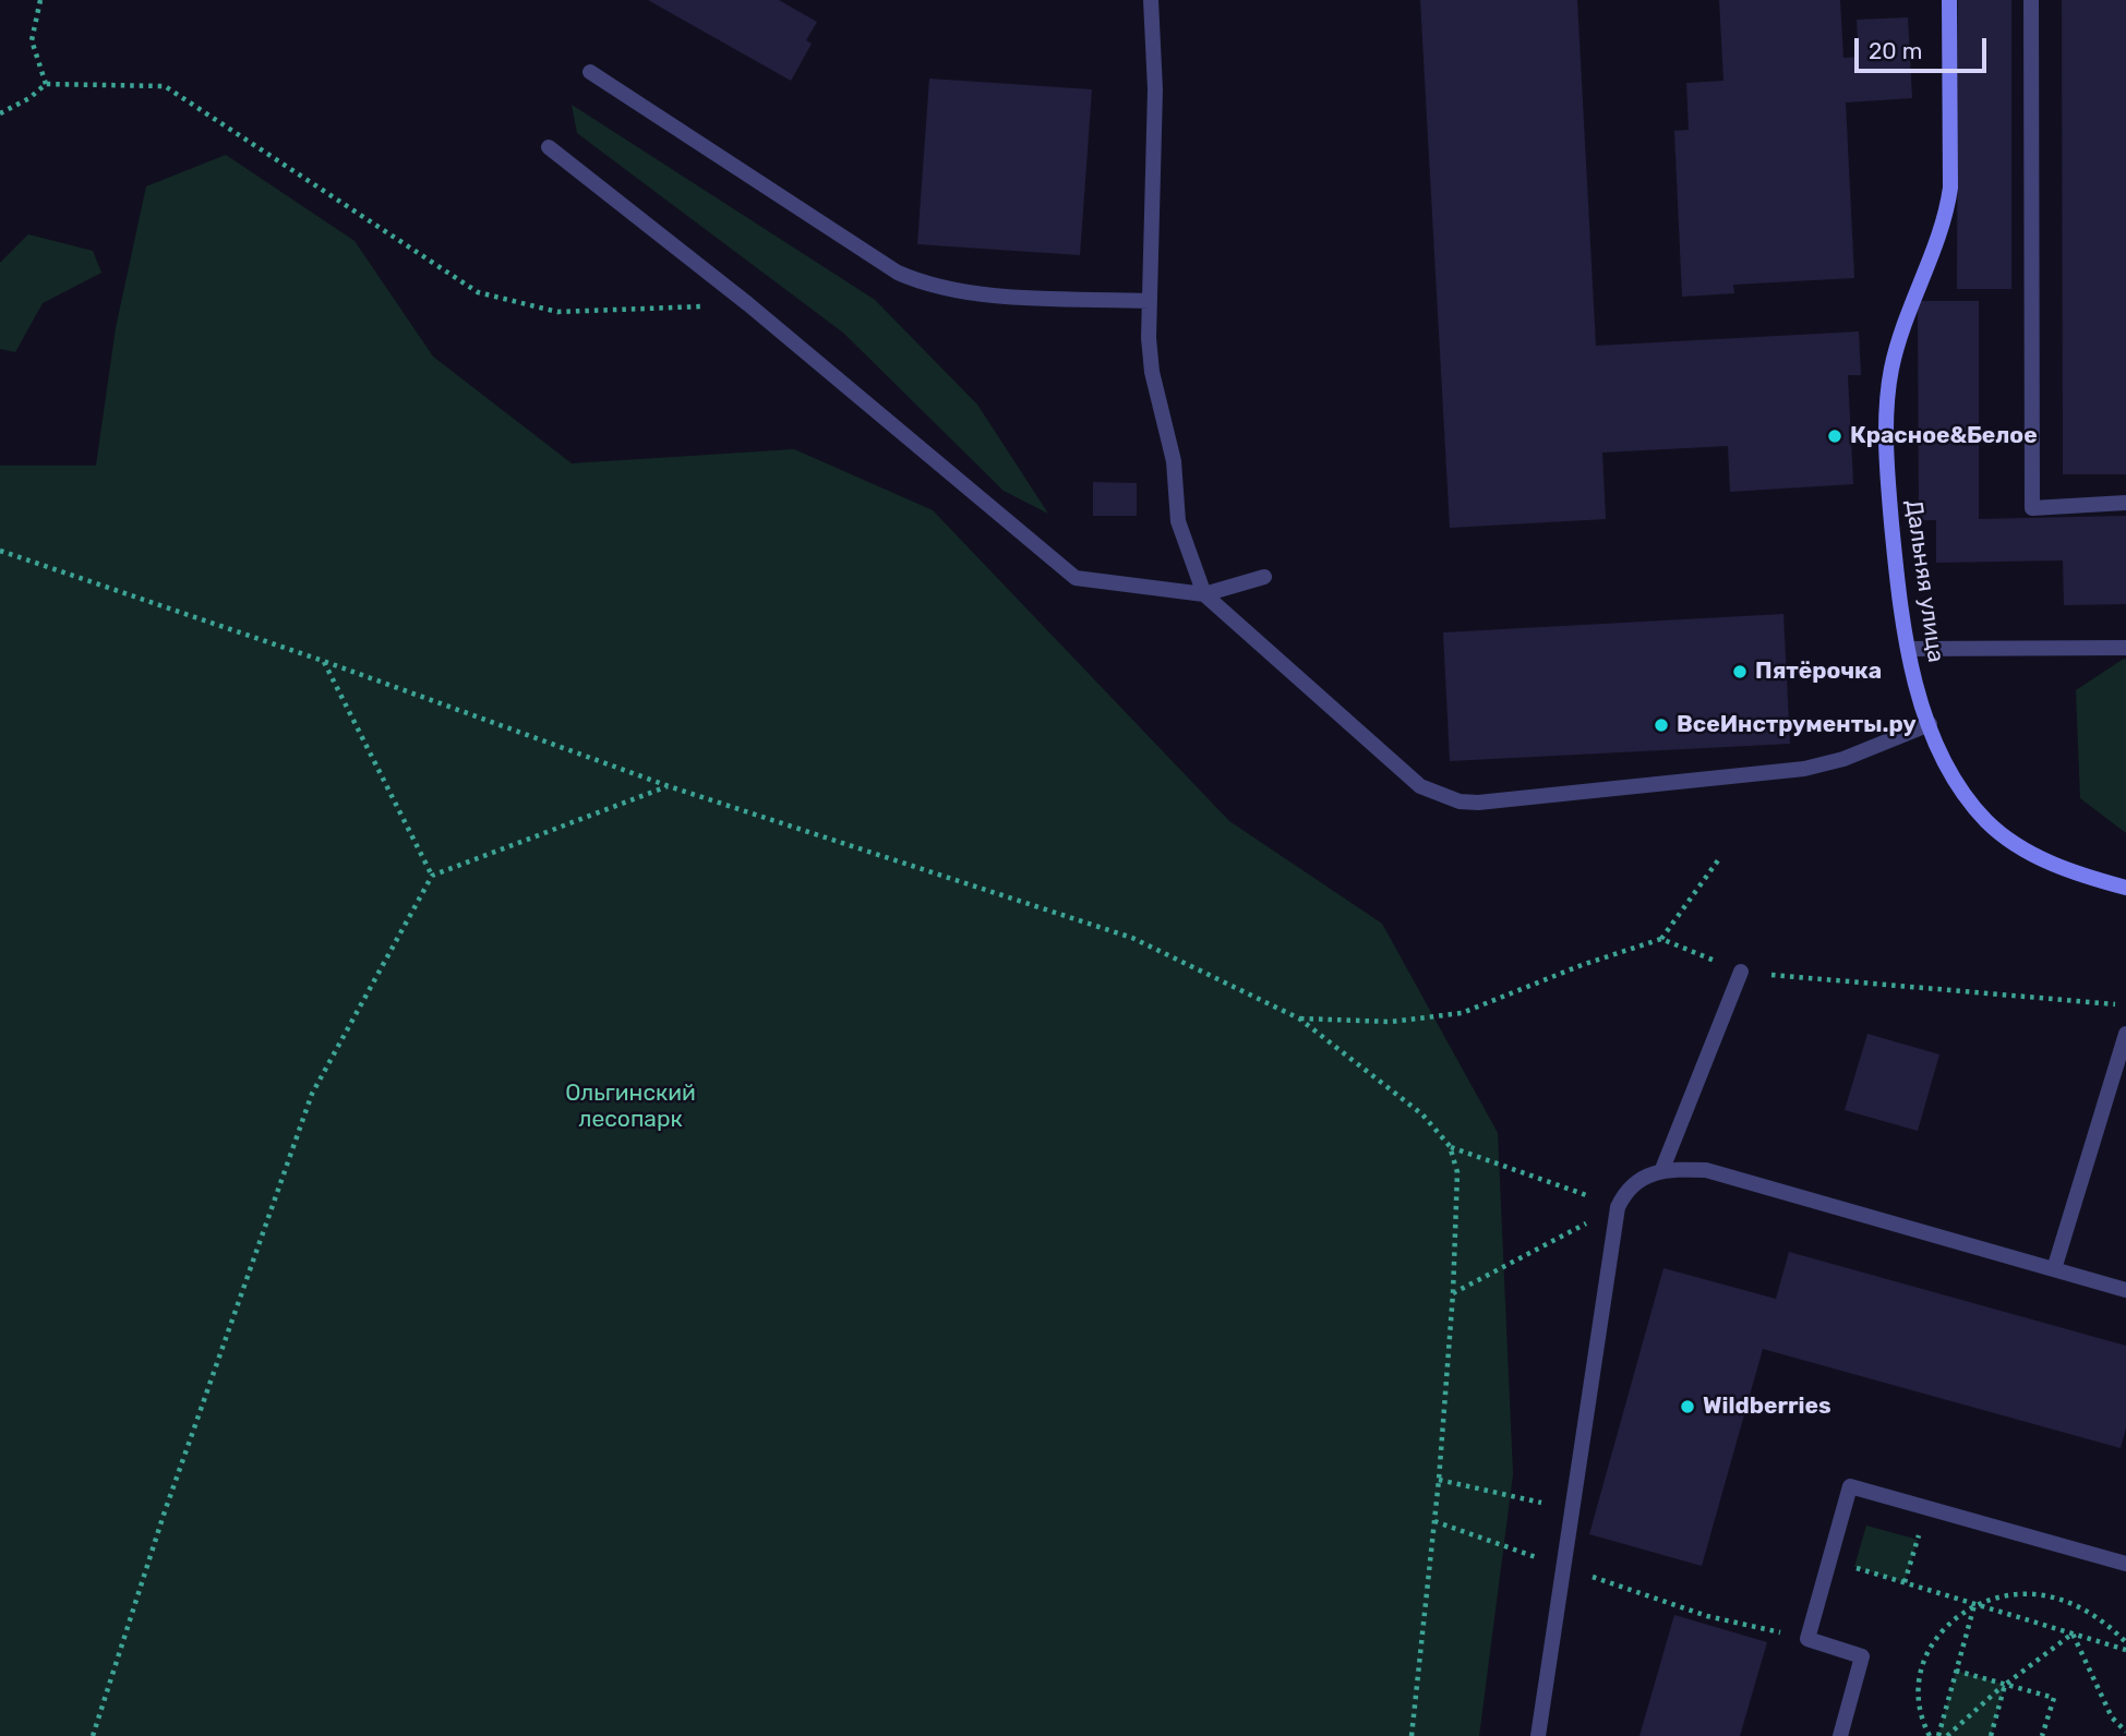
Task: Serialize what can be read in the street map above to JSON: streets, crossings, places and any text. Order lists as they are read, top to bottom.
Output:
{
  "streets": {
    "street": ["Дальняя улица"]
  },
  "parks": ["Ольгинский лесопарк"],
  "places": [
    "Красное&Белое",
    "Пятёрочка",
    "ВсеИнструменты.ру",
    "Wildberries"
  ],
  "scale_bar": "20 m"
}
